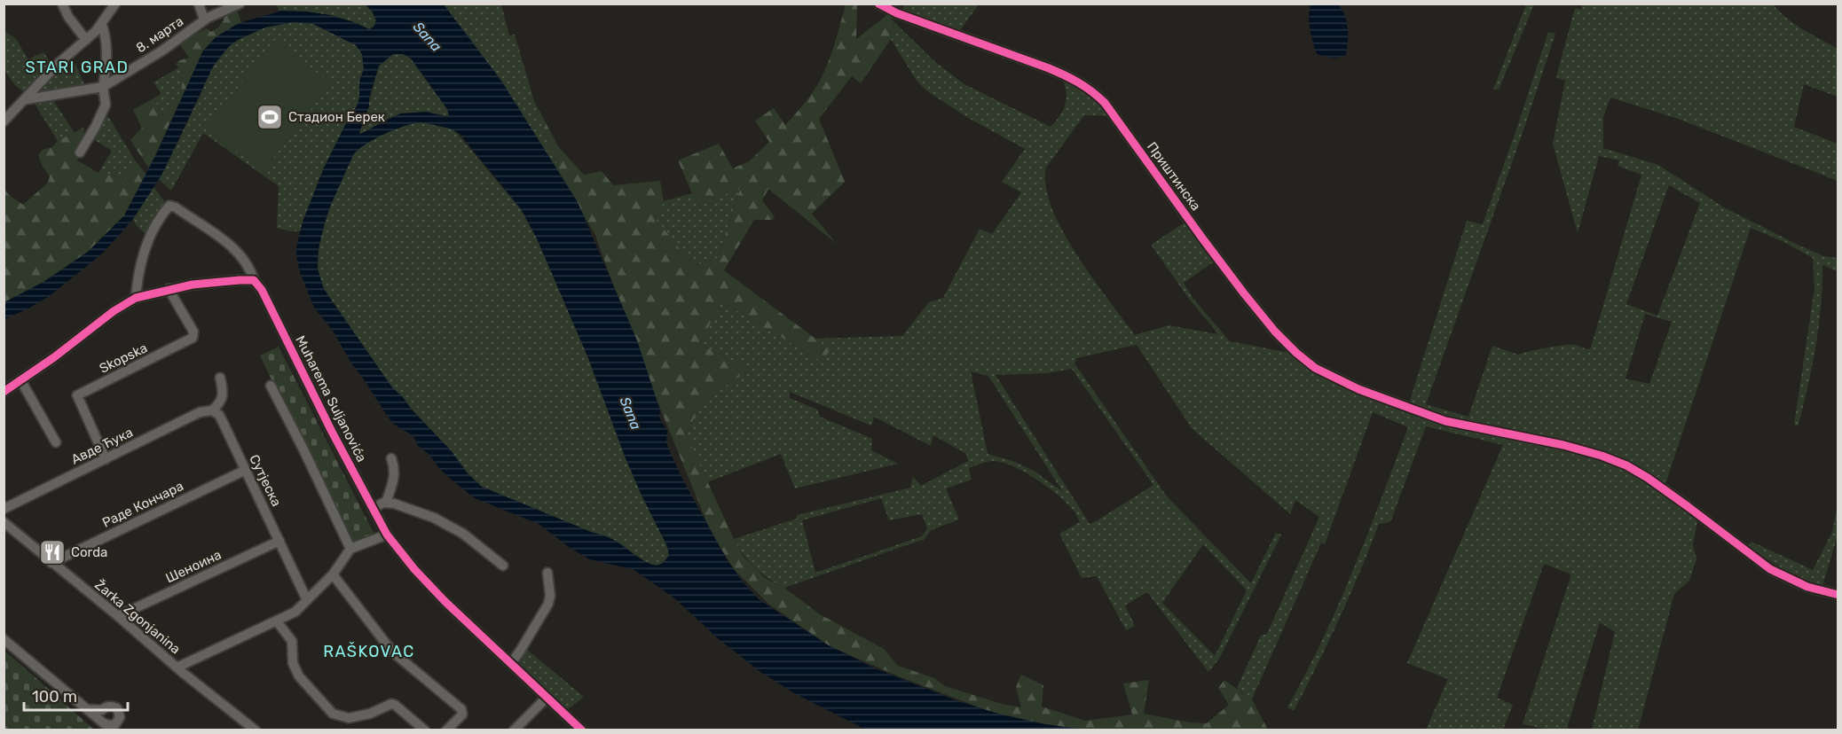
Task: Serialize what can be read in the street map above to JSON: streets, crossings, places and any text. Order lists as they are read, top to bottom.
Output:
{
  "streets": {
    "street": [
      "8. марта",
      "Приштинска",
      "Skopska",
      "Muharema Suljanovića",
      "Авде Ћука",
      "Сутјеска",
      "Раде Кончара",
      "Шеноина",
      "Žarka Zgonjanina"
    ]
  },
  "crossings": [
    ["Skopska", "Авде Ћука"],
    ["Авде Ћука", "Сутјеска"],
    ["Сутјеска", "Раде Кончара"],
    ["Сутјеска", "Шеноина"],
    ["Раде Кончара", "Žarka Zgonjanina"],
    ["Шеноина", "Žarka Zgonjanina"]
  ],
  "districts": ["STARI GRAD", "RAŠKOVAC"],
  "water": ["Sana"],
  "places": {
    "sports": ["Стадион Берек"],
    "restaurant": ["Corda"]
  },
  "scale_bar": "100 m"
}
